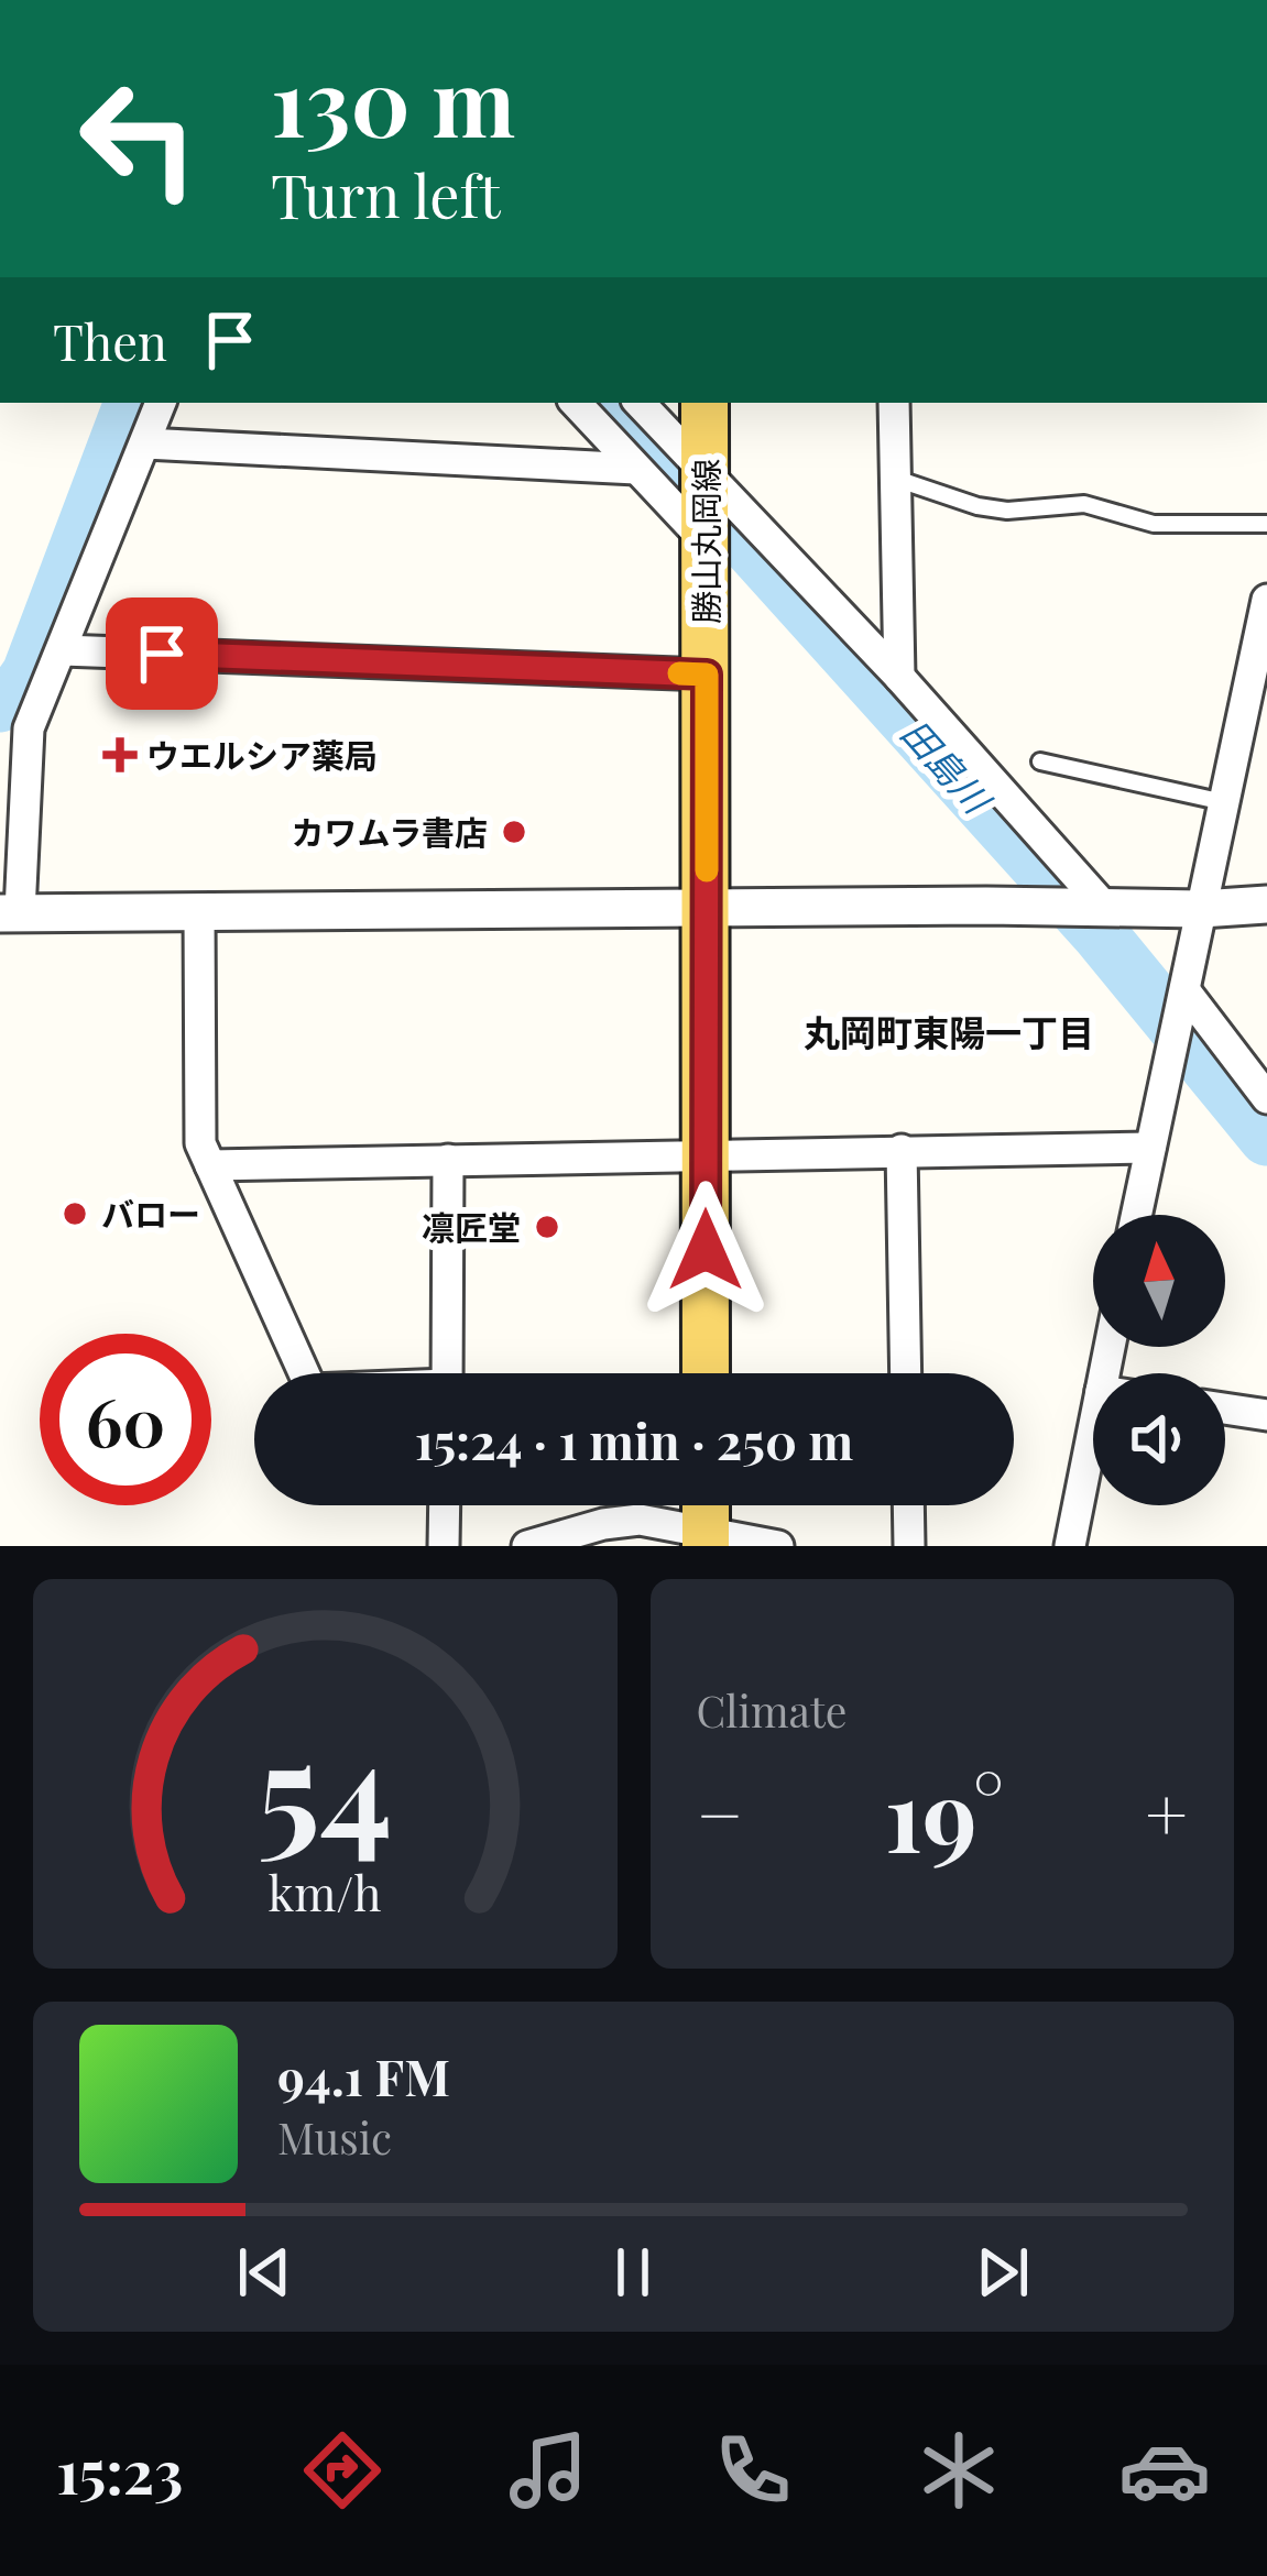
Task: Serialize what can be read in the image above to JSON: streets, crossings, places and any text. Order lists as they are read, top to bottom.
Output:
{
  "streets": {
    "main road": ["勝山丸岡線"]
  },
  "districts": ["丸岡町東陽一丁目"],
  "water": ["田島川"],
  "places": {
    "health": ["ウエルシア薬局"],
    "other": ["カワムラ書店", "バロー", "凛匠堂"]
  },
  "north": "top",
  "page": {
    "turn": ["130 m", "Turn left"],
    "then": "Then",
    "limit": "60",
    "trip": "15:24 · 1 min · 250 m",
    "tile": "Climate",
    "heat": ["−", "19°", "+"],
    "song": ["94.1 FM", "Music"],
    "tabs": "15:23",
    "gauge": ["54", "km/h"]
  }
}
